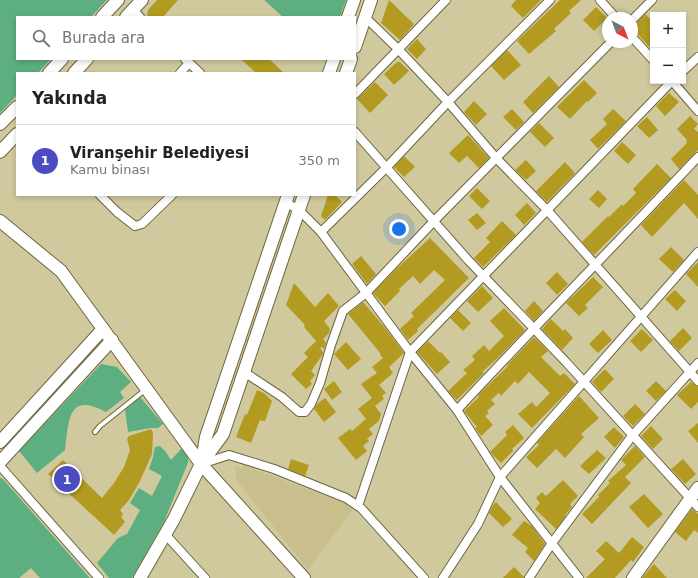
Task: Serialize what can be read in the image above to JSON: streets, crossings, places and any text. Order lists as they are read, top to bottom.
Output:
{
  "north": "bottom right",
  "page": {
    "map_buttons": ["+", "−"],
    "search": "Burada ara",
    "heading": "Yakında",
    "list": [
      {
        "mark": "1",
        "name": "Viranşehir Belediyesi",
        "note": "Kamu binası",
        "value": "350 m"
      }
    ],
    "pins": "1"
  }
}
